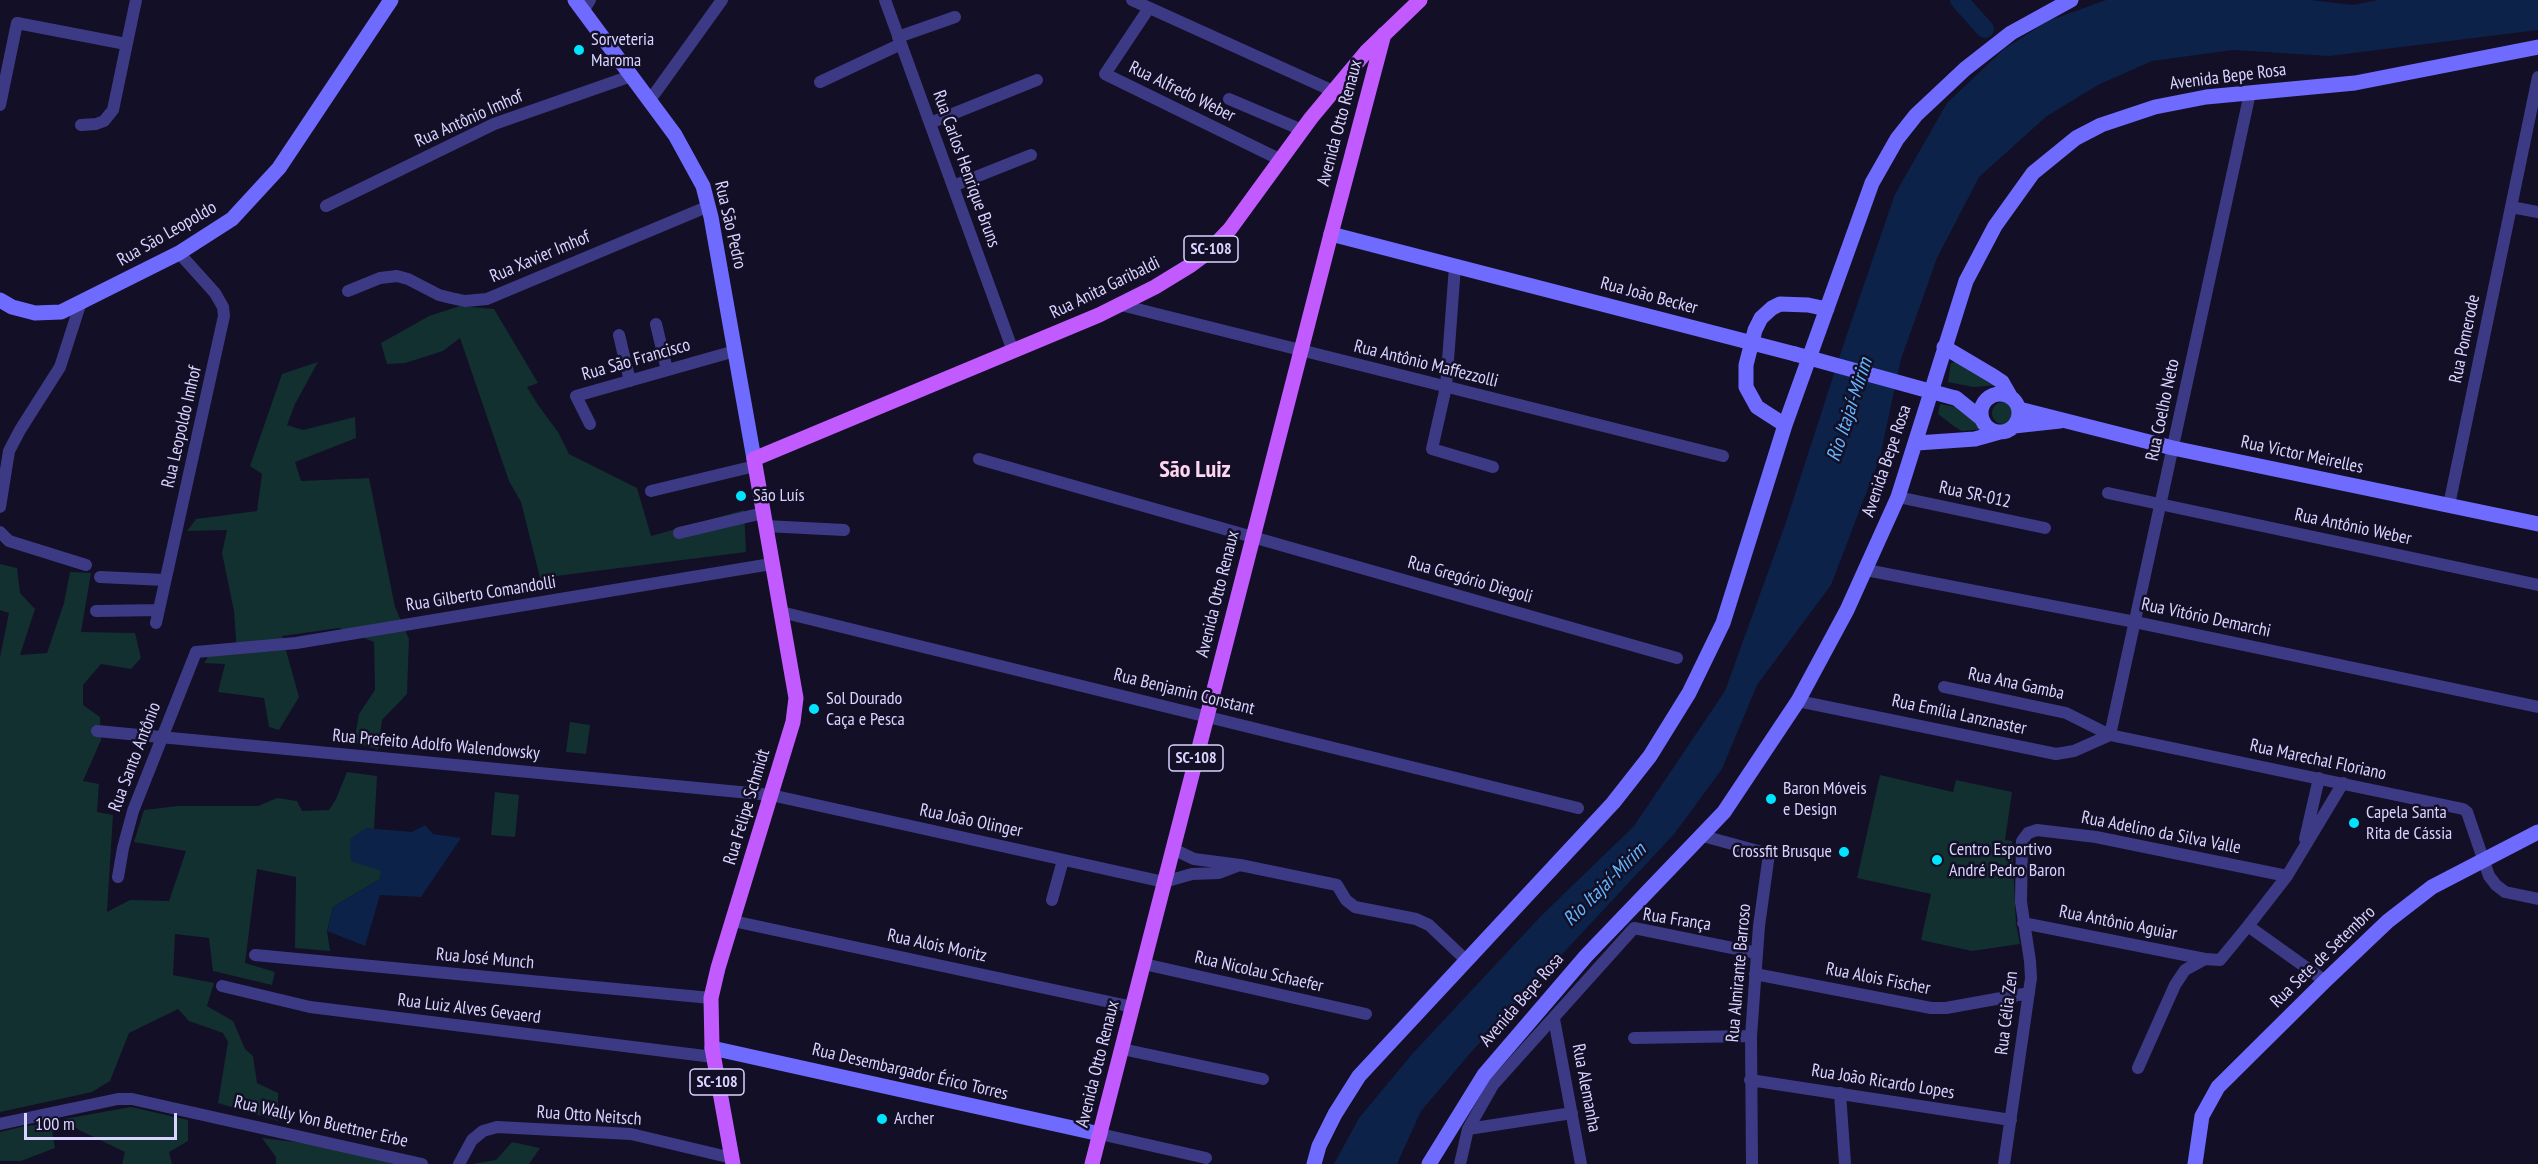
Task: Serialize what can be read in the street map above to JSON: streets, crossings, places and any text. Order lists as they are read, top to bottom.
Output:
{
  "streets": {
    "main road": [
      "Avenida Bepe Rosa",
      "Avenida Otto Renaux",
      "Rua São Pedro",
      "Rua São Leopoldo",
      "SC-108",
      "Rua Anita Garibaldi",
      "Rua João Becker",
      "Rua Victor Meirelles",
      "Rua Felipe Schmidt",
      "Rua Sete de Setembro",
      "Rua Desembargador Érico Torres"
    ],
    "street": [
      "Rua Alfredo Weber",
      "Rua Antônio Imhof",
      "Rua Carlos Henrique Bruns",
      "Rua Xavier Imhof",
      "Rua Pomerode",
      "Rua São Francisco",
      "Rua Antônio Maffezzolli",
      "Rua Coelho Neto",
      "Rua Leopoldo Imhof",
      "Rua SR-012",
      "Rua Antônio Weber",
      "Rua Gregório Diegoli",
      "Rua Gilberto Comandolli",
      "Rua Vitório Demarchi",
      "Rua Ana Gamba",
      "Rua Benjamin Constant",
      "Rua Emília Lanznaster",
      "Rua Prefeito Adolfo Walendowsky",
      "Rua Santo Antônio",
      "Rua Marechal Floriano",
      "Rua João Olinger",
      "Rua Adelino da Silva Valle",
      "Rua França",
      "Rua Antônio Aguiar",
      "Rua Alois Moritz",
      "Rua José Munch",
      "Rua Nicolau Schaefer",
      "Rua Almirante Barroso",
      "Rua Alois Fischer",
      "Rua Luiz Alves Gevaerd",
      "Rua Célia Zen",
      "Rua João Ricardo Lopes",
      "Rua Alemanha",
      "Rua Otto Neitsch",
      "Rua Wally Von Buettner Erbe"
    ]
  },
  "crossings": [
    ["Avenida Bepe Rosa", "Rua Coelho Neto"],
    ["Avenida Bepe Rosa", "Rua Victor Meirelles"],
    ["Avenida Bepe Rosa", "Rua SR-012"],
    ["Avenida Bepe Rosa", "Rua Vitório Demarchi"],
    ["Avenida Bepe Rosa", "Rua Emília Lanznaster"],
    ["Avenida Bepe Rosa", "Rua Almirante Barroso"],
    ["Rua Alfredo Weber", "Rua Anita Garibaldi"],
    ["Rua Antônio Imhof", "Rua São Pedro"],
    ["Avenida Otto Renaux", "SC-108"],
    ["Avenida Otto Renaux", "Rua Anita Garibaldi"],
    ["Avenida Otto Renaux", "Rua João Becker"],
    ["Avenida Otto Renaux", "Rua Antônio Maffezzolli"],
    ["Avenida Otto Renaux", "Rua Gregório Diegoli"],
    ["Avenida Otto Renaux", "Rua Benjamin Constant"],
    ["Avenida Otto Renaux", "Rua João Olinger"],
    ["Avenida Otto Renaux", "Rua Alois Moritz"],
    ["Avenida Otto Renaux", "Rua Nicolau Schaefer"],
    ["Avenida Otto Renaux", "Rua Desembargador Érico Torres"],
    ["Rua Carlos Henrique Bruns", "Rua Anita Garibaldi"],
    ["Rua São Pedro", "Rua Xavier Imhof"],
    ["Rua São Pedro", "Rua Anita Garibaldi"],
    ["Rua São Pedro", "Rua São Francisco"],
    ["Rua São Pedro", "Rua Felipe Schmidt"],
    ["Rua São Leopoldo", "Rua Leopoldo Imhof"],
    ["SC-108", "Rua Anita Garibaldi"],
    ["Rua Anita Garibaldi", "Rua Antônio Maffezzolli"],
    ["Rua Anita Garibaldi", "Rua Felipe Schmidt"],
    ["Rua João Becker", "Rua Victor Meirelles"],
    ["Rua Pomerode", "Rua Victor Meirelles"],
    ["Rua Coelho Neto", "Rua Victor Meirelles"],
    ["Rua Coelho Neto", "Rua Antônio Weber"],
    ["Rua Coelho Neto", "Rua Vitório Demarchi"],
    ["Rua Coelho Neto", "Rua Ana Gamba"],
    ["Rua Coelho Neto", "Rua Emília Lanznaster"],
    ["Rua Coelho Neto", "Rua Marechal Floriano"],
    ["Rua Gilberto Comandolli", "Rua Santo Antônio"],
    ["Rua Gilberto Comandolli", "Rua Felipe Schmidt"],
    ["Rua Ana Gamba", "Rua Emília Lanznaster"],
    ["Rua Ana Gamba", "Rua Marechal Floriano"],
    ["Rua Benjamin Constant", "Rua Felipe Schmidt"],
    ["Rua Emília Lanznaster", "Rua Marechal Floriano"],
    ["Rua Prefeito Adolfo Walendowsky", "Rua Santo Antônio"],
    ["Rua Prefeito Adolfo Walendowsky", "Rua Felipe Schmidt"],
    ["Rua Prefeito Adolfo Walendowsky", "Rua João Olinger"],
    ["Rua Marechal Floriano", "Rua Sete de Setembro"],
    ["Rua Felipe Schmidt", "Rua João Olinger"],
    ["Rua Felipe Schmidt", "Rua Alois Moritz"],
    ["Rua Felipe Schmidt", "Rua José Munch"],
    ["Rua Felipe Schmidt", "Rua Luiz Alves Gevaerd"],
    ["Rua Felipe Schmidt", "Rua Desembargador Érico Torres"],
    ["Rua Felipe Schmidt", "Rua Otto Neitsch"],
    ["Rua Adelino da Silva Valle", "Rua Célia Zen"],
    ["Rua França", "Rua Almirante Barroso"],
    ["Rua França", "Rua Alemanha"],
    ["Rua Antônio Aguiar", "Rua Célia Zen"],
    ["Rua Almirante Barroso", "Rua Alois Fischer"],
    ["Rua Almirante Barroso", "Rua João Ricardo Lopes"],
    ["Rua Alois Fischer", "Rua Célia Zen"],
    ["Rua Luiz Alves Gevaerd", "Rua Desembargador Érico Torres"],
    ["Rua Célia Zen", "Rua João Ricardo Lopes"]
  ],
  "districts": ["São Luiz"],
  "water": ["Rio Itajaí-Mirim"],
  "places": [
    "Sorveteria Maroma",
    "São Luís",
    "Sol Dourado Caça e Pesca",
    "Baron Móveis e Design",
    "Capela Santa Rita de Cássia",
    "Crossfit Brusque",
    "Centro Esportivo André Pedro Baron",
    "Archer"
  ],
  "scale_bar": "100 m"
}
